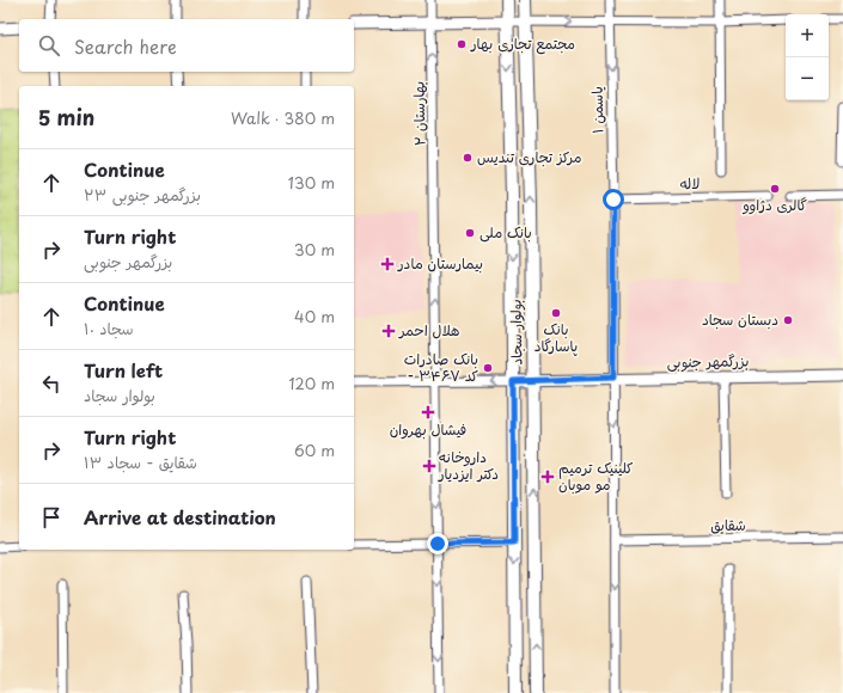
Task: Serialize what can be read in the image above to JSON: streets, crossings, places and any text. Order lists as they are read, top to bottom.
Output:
{
  "streets": {
    "main road": ["بولوار سجاد"],
    "street": [
      "یاسمن ۱",
      "بهارستان ۲",
      "لاله",
      "بزرگمهر جنوبی",
      "شقایق"
    ]
  },
  "crossings": [
    ["یاسمن ۱", "لاله"],
    ["یاسمن ۱", "بزرگمهر جنوبی"],
    ["یاسمن ۱", "شقایق"],
    ["بولوار سجاد", "بزرگمهر جنوبی"]
  ],
  "one_way": ["یاسمن ۱"],
  "places": {
    "other": [
      "مجتمع تجاری بهار",
      "مرکز تجاری تندیس",
      "گالری دژاوو",
      "بانک ملی",
      "بانک پاسارگاد",
      "دبستان سجاد",
      "بانک صادرات - کد ۳۴۶۷"
    ],
    "health": [
      "بیمارستان مادر",
      "هلال احمر",
      "فیشال بهروان",
      "داروخانه دکتر ایزدیار",
      "کلینیک ترمیم مو موبان"
    ]
  },
  "page": {
    "map_buttons": ["+", "−"],
    "search": "Search here",
    "heading": ["5 min", "Walk · 380 m"],
    "list": [
      ["Continue", "بزرگمهر جنوبی ۲۳", "130 m"],
      ["Turn right", "بزرگمهر جنوبی", "30 m"],
      ["Continue", "سجاد ۱۰", "40 m"],
      ["Turn left", "بولوار سجاد", "120 m"],
      ["Turn right", "شقایق - سجاد ۱۳", "60 m"],
      "Arrive at destination"
    ]
  }
}
